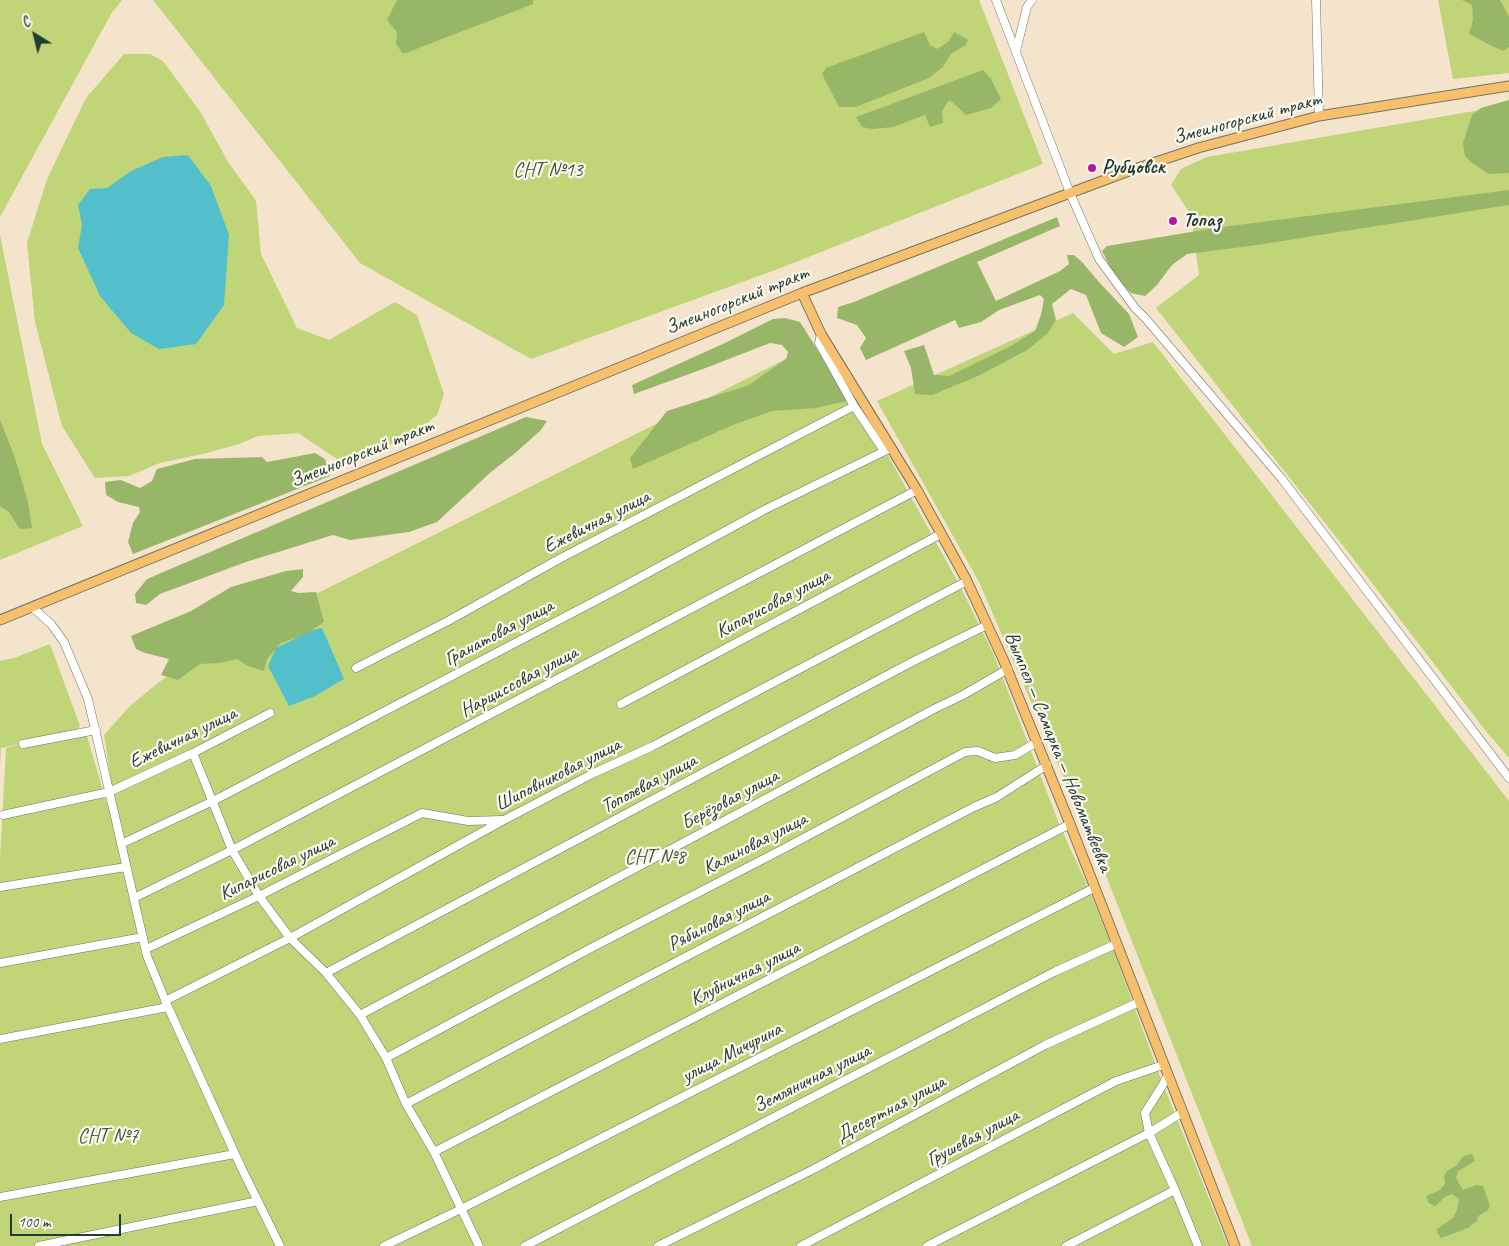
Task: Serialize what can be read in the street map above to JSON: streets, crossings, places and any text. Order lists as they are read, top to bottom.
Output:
{
  "streets": {
    "main road": ["Змеиногорский тракт", "Вымпел — Самарка — Новоматвеевка"],
    "street": [
      "Ежевичная улица",
      "Кипарисовая улица",
      "Гранатовая улица",
      "Нарциссовая улица",
      "Шиповниковая улица",
      "Тополевая улица",
      "Берёзовая улица",
      "Калиновая улица",
      "Рябиновая улица",
      "Клубничная улица",
      "улица Мичурина",
      "Земляничная улица",
      "Десертная улица",
      "Грушевая улица"
    ]
  },
  "crossings": [
    ["Змеиногорский тракт", "Вымпел — Самарка — Новоматвеевка"],
    ["Кипарисовая улица", "Вымпел — Самарка — Новоматвеевка"],
    ["Кипарисовая улица", "Шиповниковая улица"],
    ["Гранатовая улица", "Вымпел — Самарка — Новоматвеевка"],
    ["Нарциссовая улица", "Вымпел — Самарка — Новоматвеевка"],
    ["Вымпел — Самарка — Новоматвеевка", "Шиповниковая улица"],
    ["Вымпел — Самарка — Новоматвеевка", "Тополевая улица"],
    ["Вымпел — Самарка — Новоматвеевка", "Берёзовая улица"],
    ["Вымпел — Самарка — Новоматвеевка", "Калиновая улица"],
    ["Вымпел — Самарка — Новоматвеевка", "Рябиновая улица"],
    ["Вымпел — Самарка — Новоматвеевка", "Клубничная улица"],
    ["Вымпел — Самарка — Новоматвеевка", "улица Мичурина"],
    ["Вымпел — Самарка — Новоматвеевка", "Земляничная улица"],
    ["Вымпел — Самарка — Новоматвеевка", "Десертная улица"],
    ["Вымпел — Самарка — Новоматвеевка", "Грушевая улица"]
  ],
  "parks": ["СНТ №13", "СНТ №8", "СНТ №7"],
  "places": ["Рубцовск", "Топаз"],
  "scale_bar": "100 m",
  "north": "top left"
}
